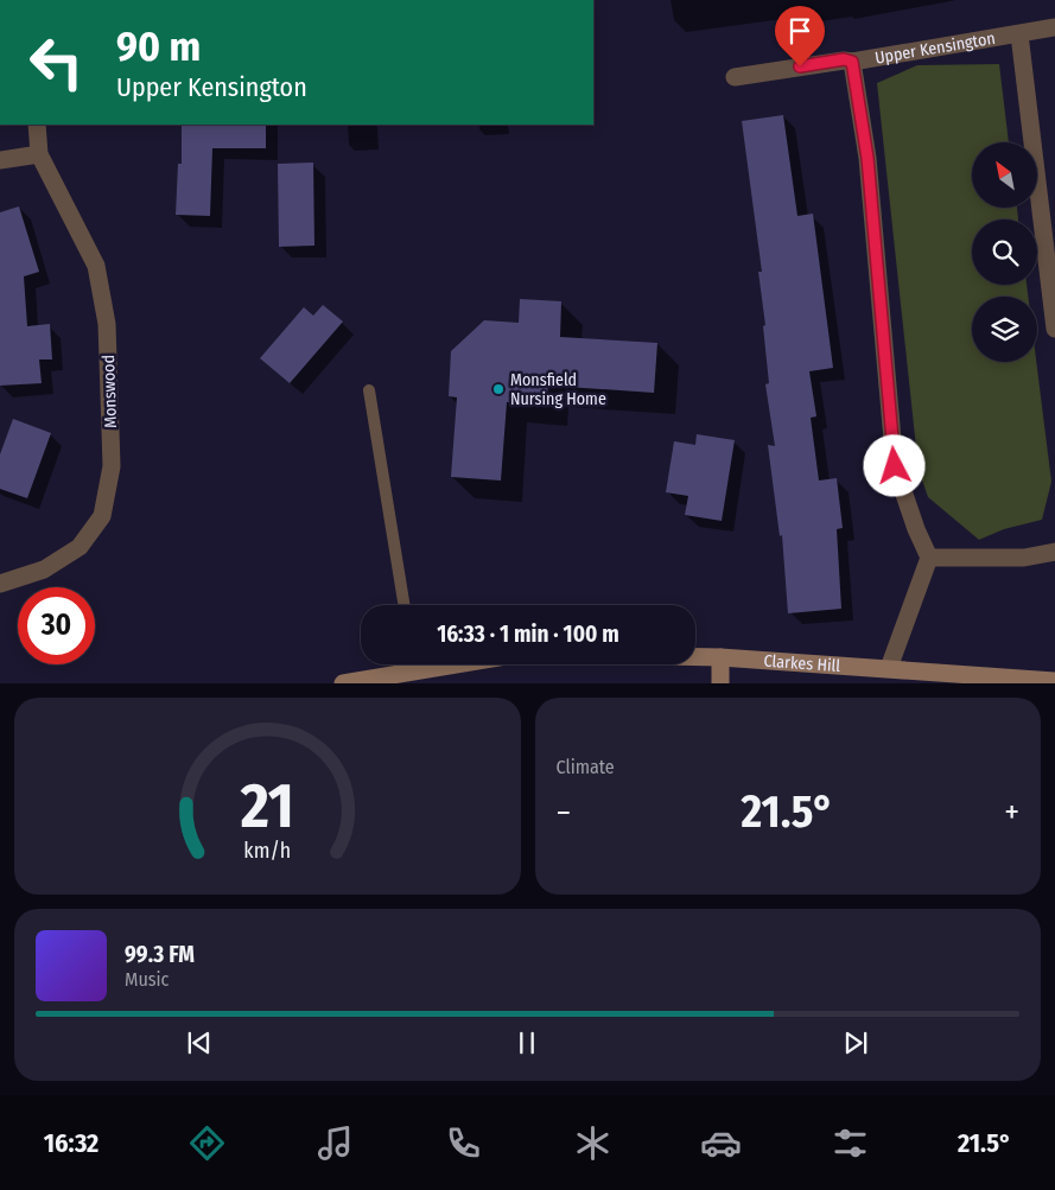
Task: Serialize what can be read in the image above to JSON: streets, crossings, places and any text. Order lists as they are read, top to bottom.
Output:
{
  "streets": {
    "street": ["Upper Kensington", "Monswood", "Clarkes Hill"]
  },
  "places": ["Monsfield Nursing Home"],
  "north": "top left",
  "page": {
    "turn": ["90 m", "Upper Kensington"],
    "limit": "30",
    "trip": "16:33 · 1 min · 100 m",
    "tile": "Climate",
    "heat": ["−", "21.5°", "+"],
    "song": ["99.3 FM", "Music"],
    "tabs": ["16:32", "21.5°"],
    "gauge": ["21", "km/h"]
  }
}
